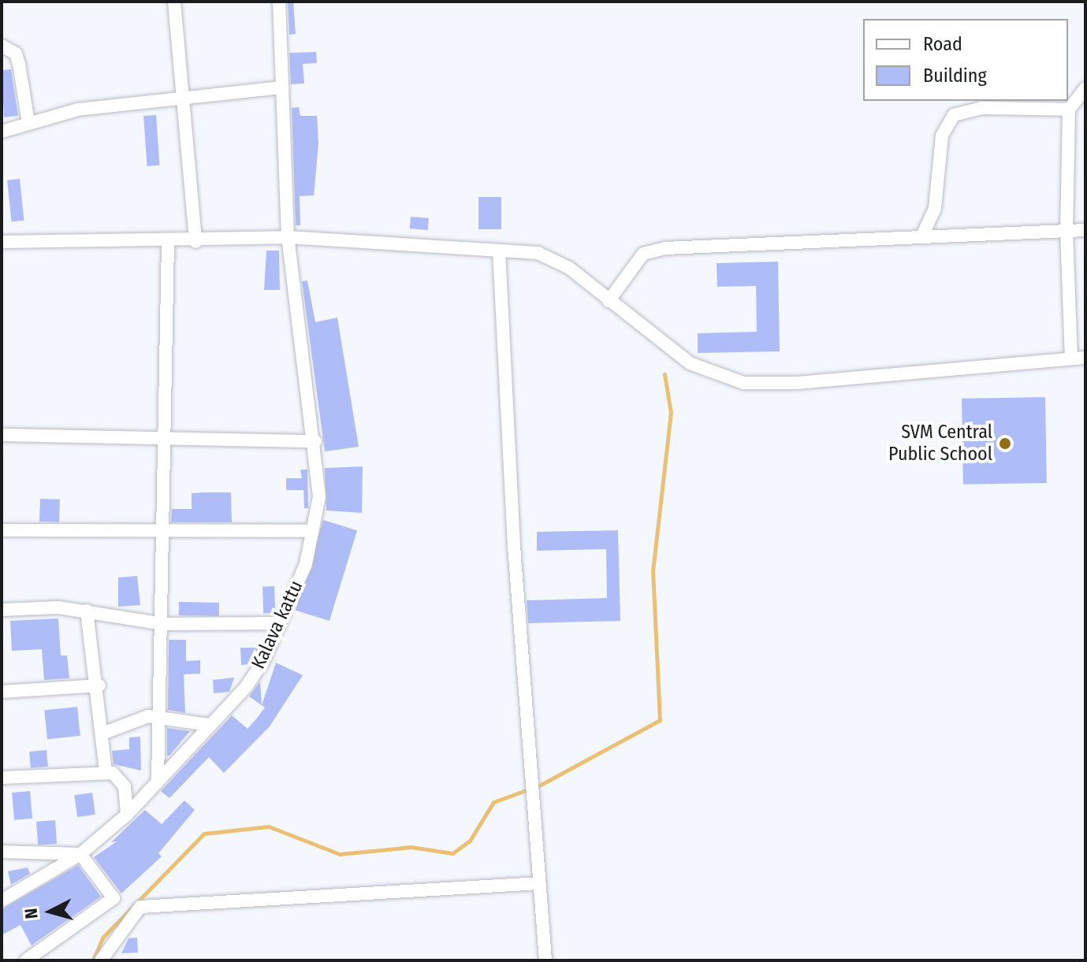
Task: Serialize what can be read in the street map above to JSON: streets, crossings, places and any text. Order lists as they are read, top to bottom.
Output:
{
  "streets": {
    "street": ["Kalava kattu"]
  },
  "places": ["SVM Central Public School"],
  "legend": ["Road", "Building"],
  "north": "left"
}
